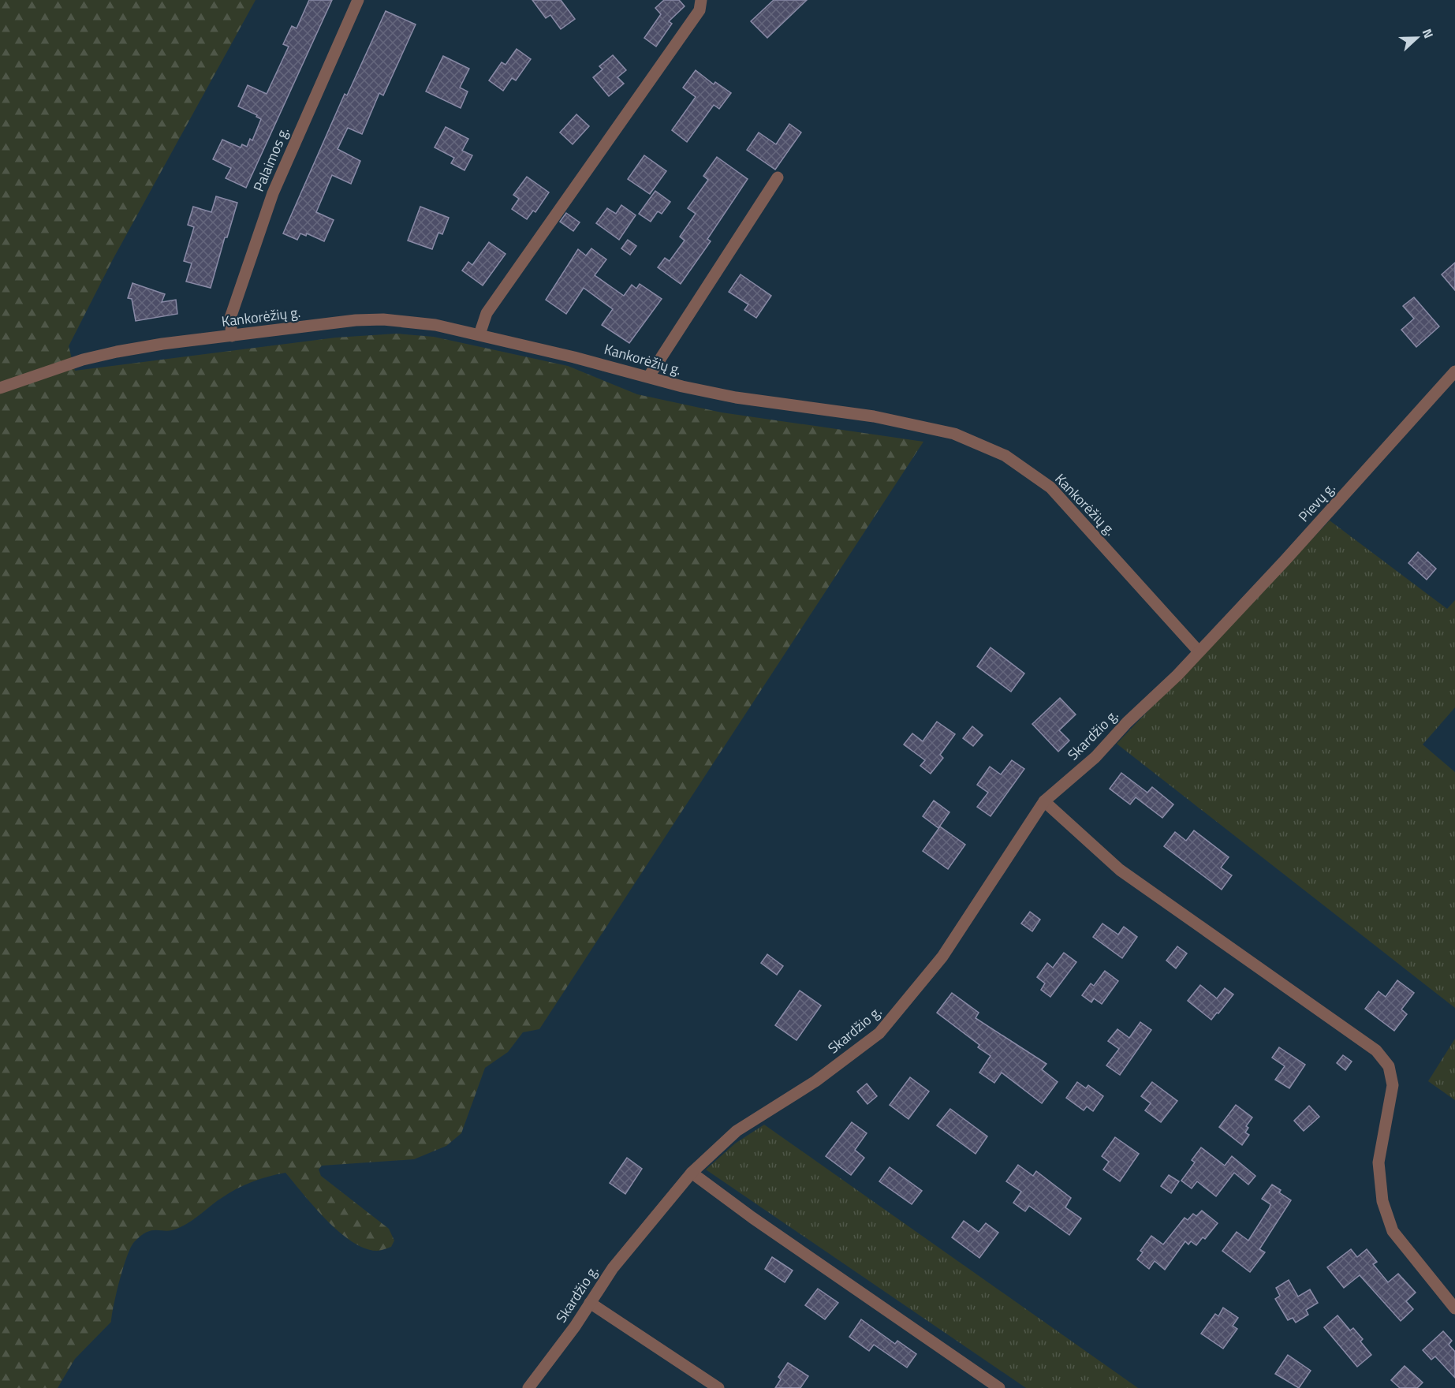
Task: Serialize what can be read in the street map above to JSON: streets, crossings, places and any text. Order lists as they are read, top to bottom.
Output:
{
  "streets": {
    "street": [
      "Palaimos g.",
      "Kankorėžių g.",
      "Pievų g.",
      "Skardžio g."
    ]
  },
  "crossings": [
    ["Palaimos g.", "Kankorėžių g."],
    ["Kankorėžių g.", "Pievų g."],
    ["Kankorėžių g.", "Skardžio g."],
    ["Pievų g.", "Skardžio g."]
  ],
  "north": "right"
}
